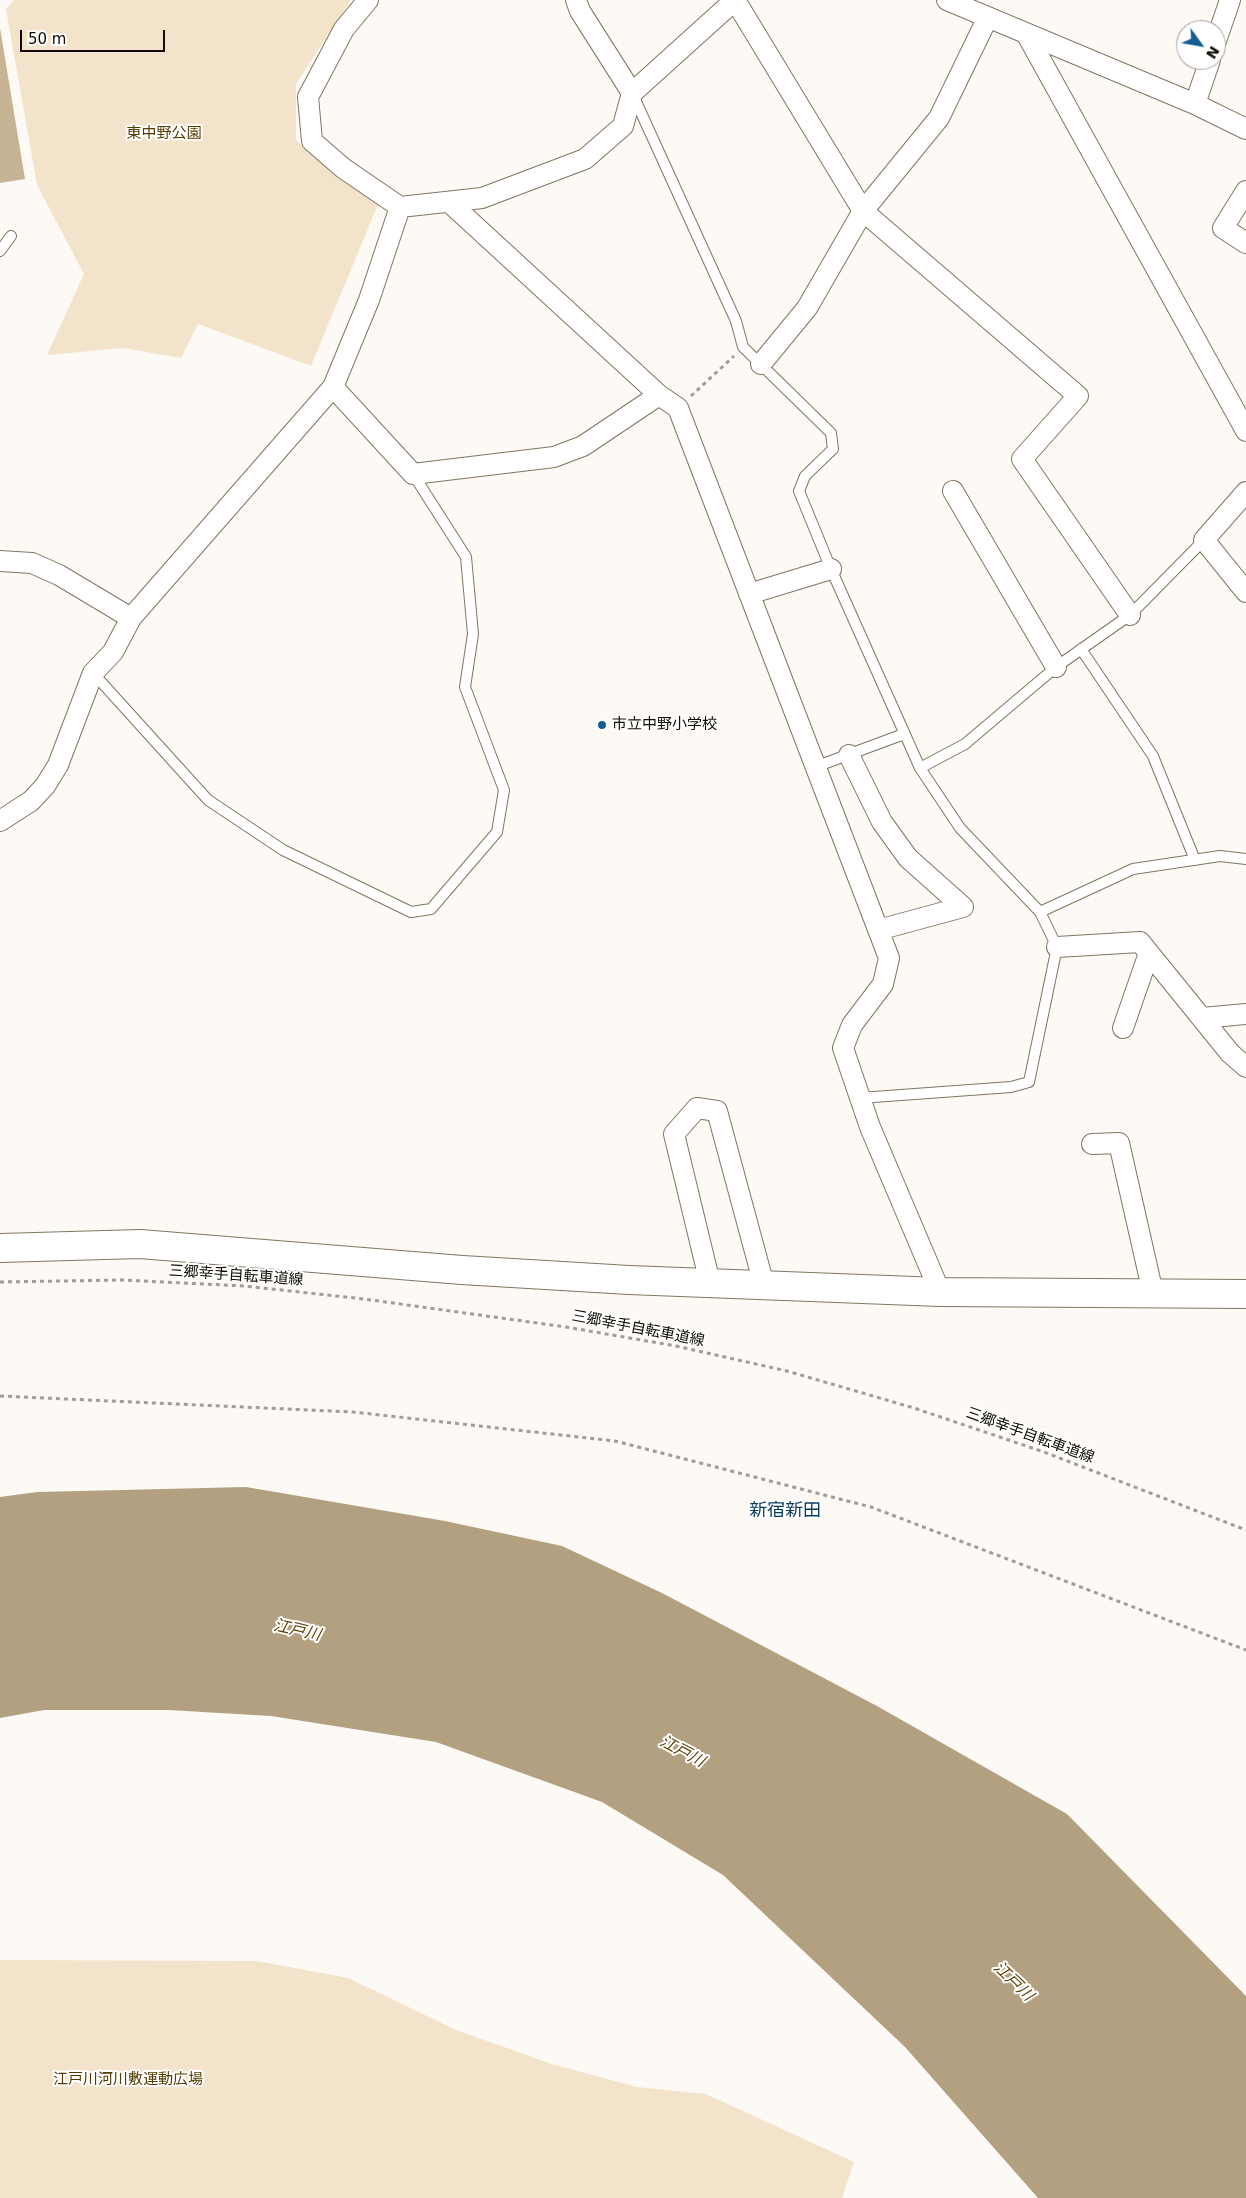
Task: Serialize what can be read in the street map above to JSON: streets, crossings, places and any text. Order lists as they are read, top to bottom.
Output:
{
  "streets": {
    "path": ["三郷幸手自転車道線"]
  },
  "districts": ["新宿新田"],
  "water": ["江戸川"],
  "parks": ["東中野公園", "江戸川河川敷運動広場"],
  "places": ["市立中野小学校"],
  "scale_bar": "50 m",
  "north": "bottom right"
}
